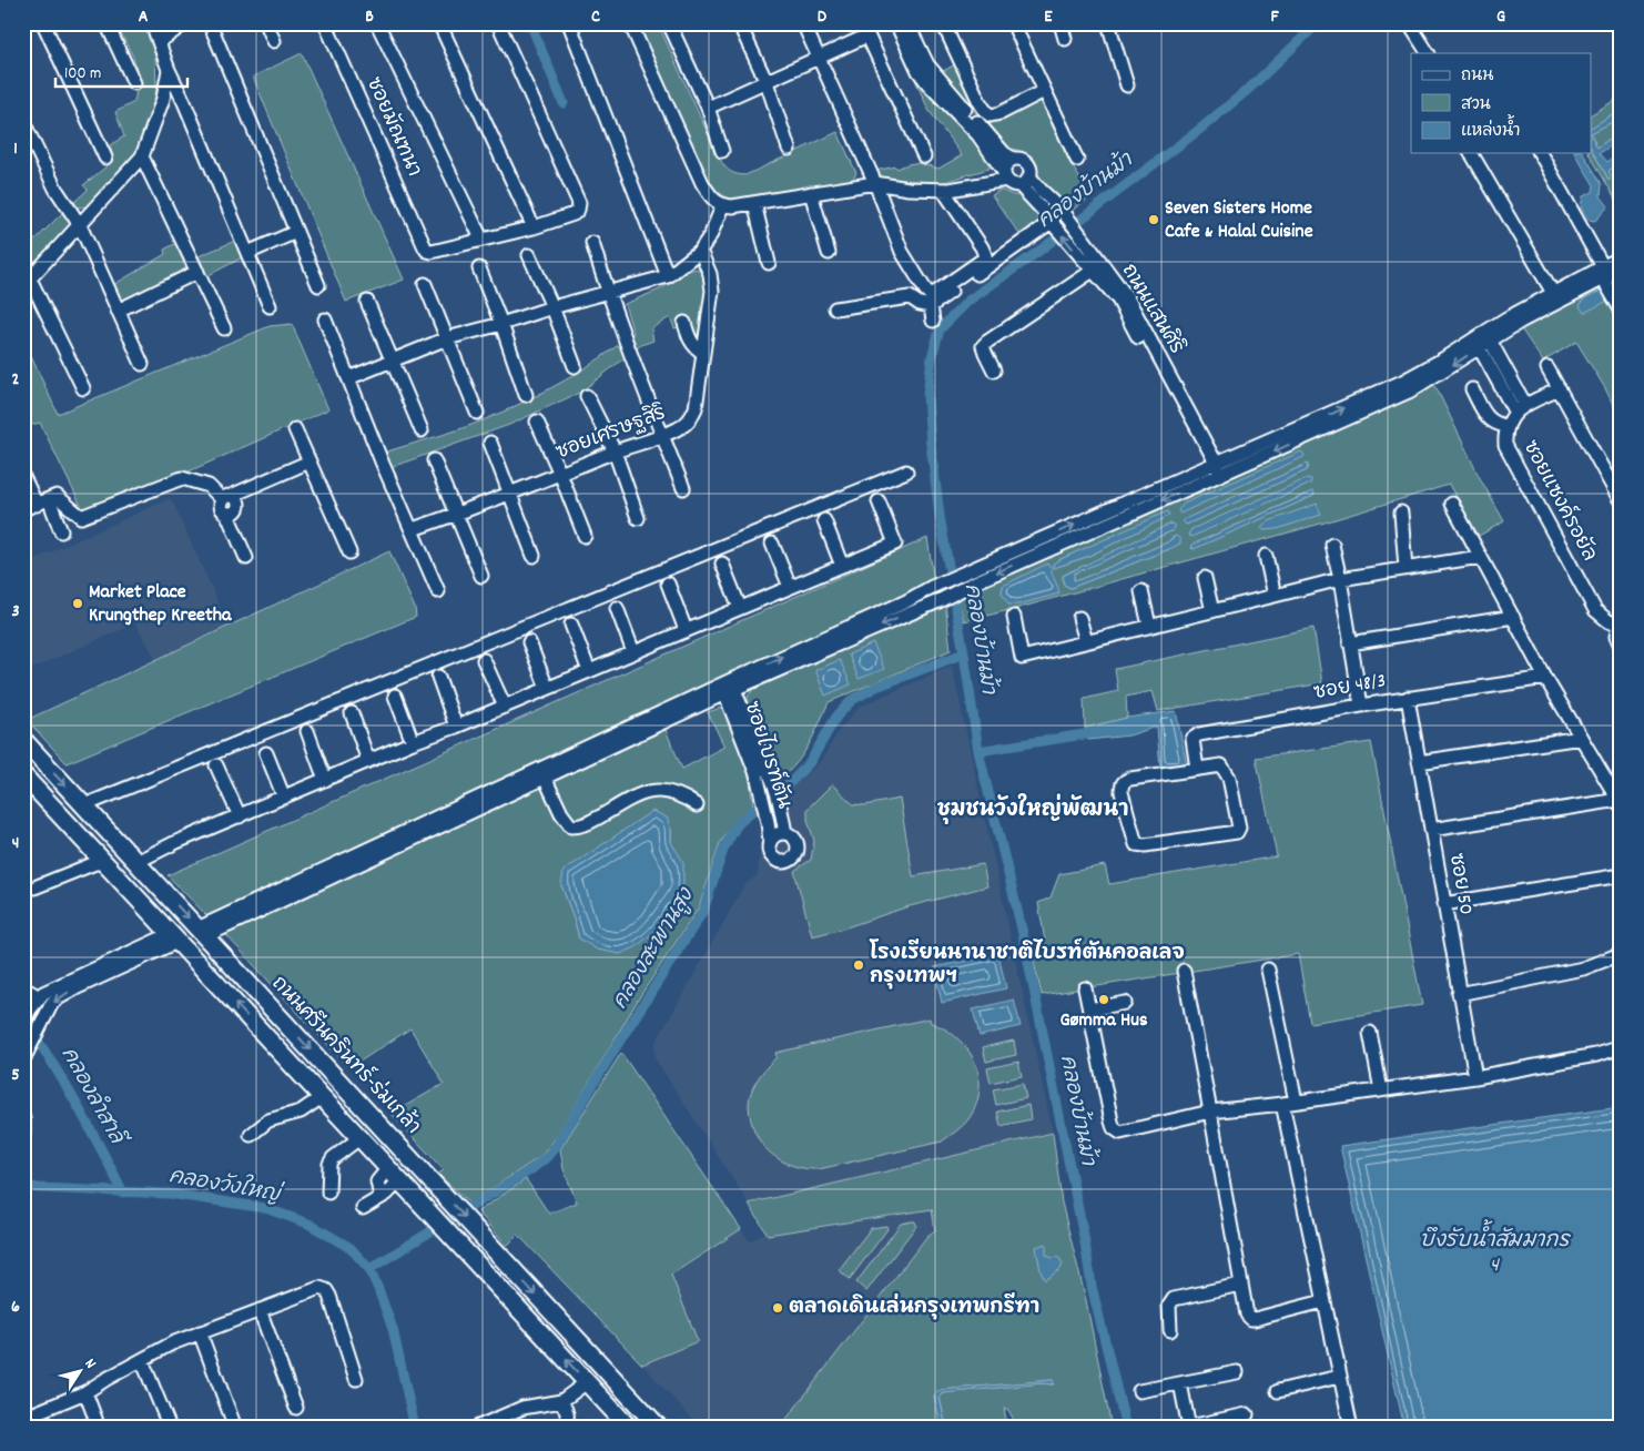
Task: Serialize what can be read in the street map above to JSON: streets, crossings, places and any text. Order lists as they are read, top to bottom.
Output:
{
  "streets": {
    "main road": ["ถนนศรีนครินทร์-ร่มเกล้า"],
    "street": [
      "ซอยมัณฑนา",
      "ถนนแสนศิริ",
      "ซอยเศรษฐสิริ",
      "ซอยแซงค์รอยัล",
      "ซอย 48/3",
      "ซอยไบรท์ตัน",
      "ซอย 50"
    ]
  },
  "crossings": [
    ["ซอย 48/3", "ซอย 50"]
  ],
  "districts": ["ชุมชนวังใหญ่พัฒนา"],
  "water": [
    "คลองบ้านม้า",
    "คลองสะพานสูง",
    "คลองลำสาลี",
    "คลองวังใหญ่",
    "บึงรับน้ำสัมมากร 4"
  ],
  "places": [
    "Seven Sisters Home Cafe & Halal Cuisine",
    "Market Place Krungthep Kreetha",
    "โรงเรียนนานาชาติไบรท์ตันคอลเลจ กรุงเทพฯ",
    "Gømma Hus",
    "ตลาดเดินเล่นกรุงเทพกรีฑา"
  ],
  "legend": ["ถนน", "สวน", "แหล่งน้ำ"],
  "scale_bar": "100 m",
  "north": "top right",
  "grid": {
    "columns": [
      "A",
      "B",
      "C",
      "D",
      "E",
      "F",
      "G"
    ],
    "rows": [
      "1",
      "2",
      "3",
      "4",
      "5",
      "6"
    ]
  }
}
